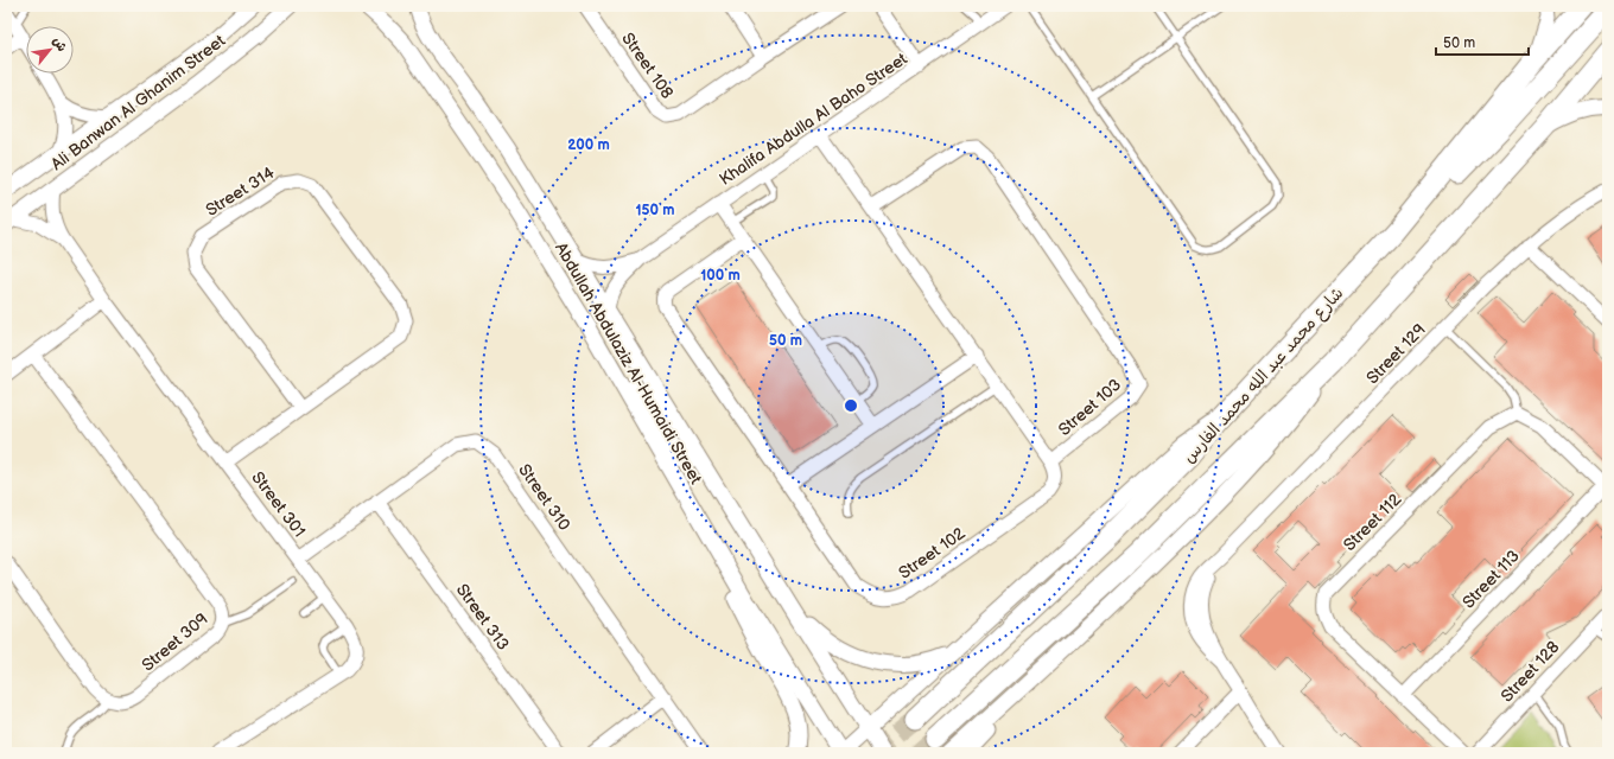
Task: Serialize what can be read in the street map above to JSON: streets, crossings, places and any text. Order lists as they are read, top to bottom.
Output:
{
  "streets": {
    "main road": ["شارع محمد عبد الله محمد الفارس"],
    "street": [
      "Street 108",
      "Ali Banwan Al Ghanim Street",
      "Khalifa Abdulla Al Baho Street",
      "Street 314",
      "Street 129",
      "Abdullah Abdulaziz Al-Humaidi Street",
      "Street 103",
      "Street 310",
      "Street 301",
      "Street 112",
      "Street 102",
      "Street 113",
      "Street 313",
      "Street 309",
      "Street 128"
    ]
  },
  "crossings": [
    ["Ali Banwan Al Ghanim Street", "Street 301"],
    ["Khalifa Abdulla Al Baho Street", "Abdullah Abdulaziz Al-Humaidi Street"],
    ["Khalifa Abdulla Al Baho Street", "Street 103"],
    ["Street 314", "Street 301"],
    ["Street 103", "Street 102"],
    ["Street 310", "Street 301"],
    ["Street 310", "Street 313"],
    ["Street 112", "Street 113"]
  ],
  "scale_bar": "50 m",
  "north": "top right",
  "rings": [
    "200 m",
    "150 m",
    "100 m",
    "50 m"
  ]
}
